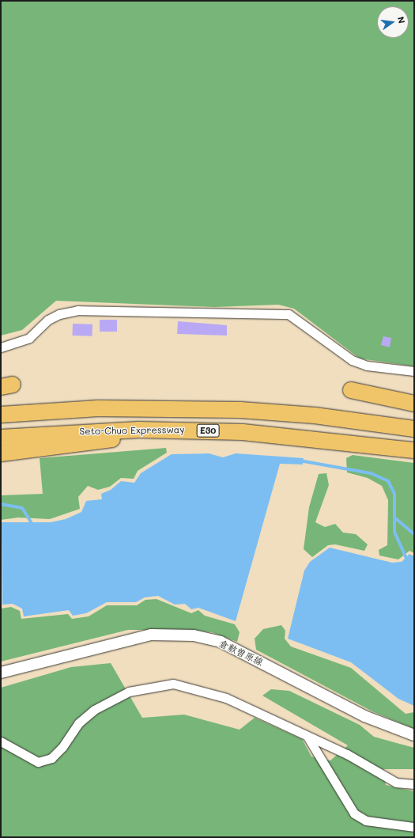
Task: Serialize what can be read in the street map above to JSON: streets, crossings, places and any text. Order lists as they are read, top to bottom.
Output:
{
  "streets": {
    "highway": ["Seto-Chuo Expressway", "E30"],
    "street": ["倉敷曽原線"]
  },
  "north": "right"
}
